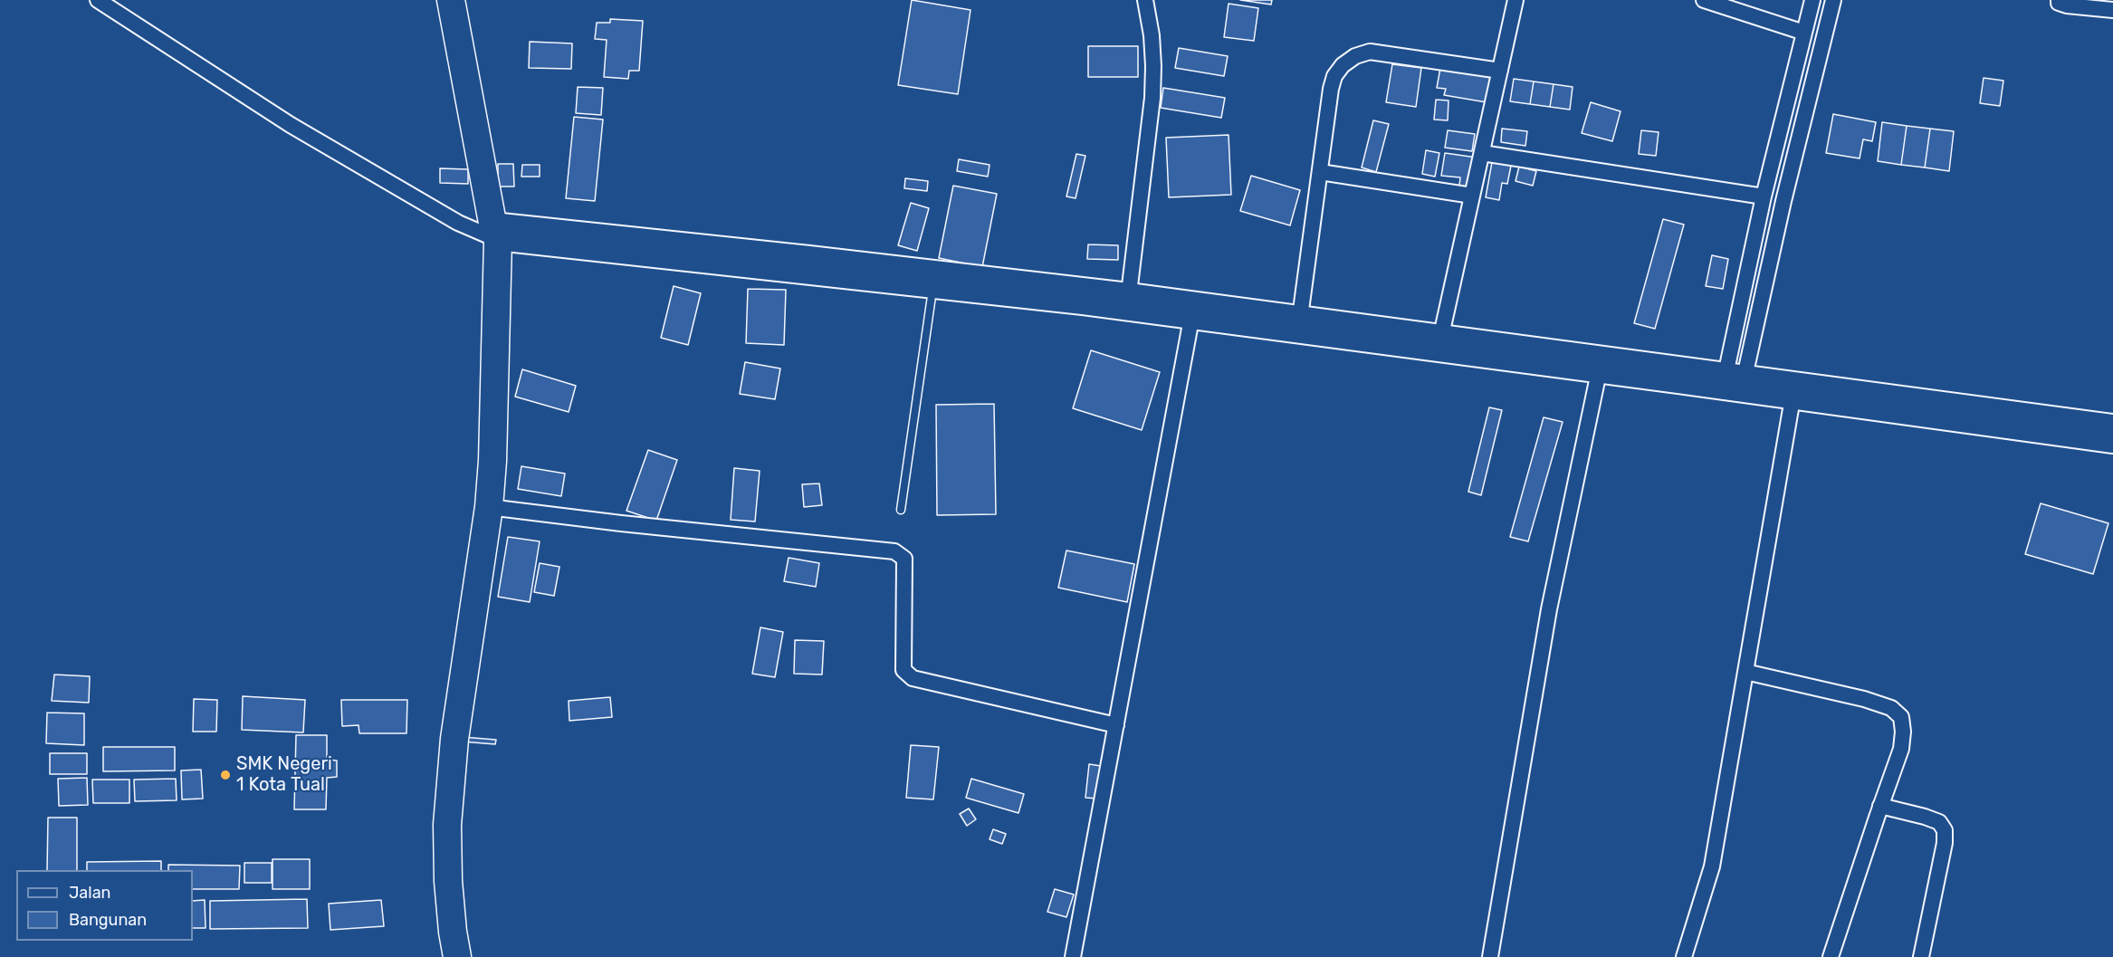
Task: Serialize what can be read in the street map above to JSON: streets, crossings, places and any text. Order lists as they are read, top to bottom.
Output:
{
  "places": ["SMK Negeri 1 Kota Tual"],
  "legend": ["Jalan", "Bangunan"]
}
